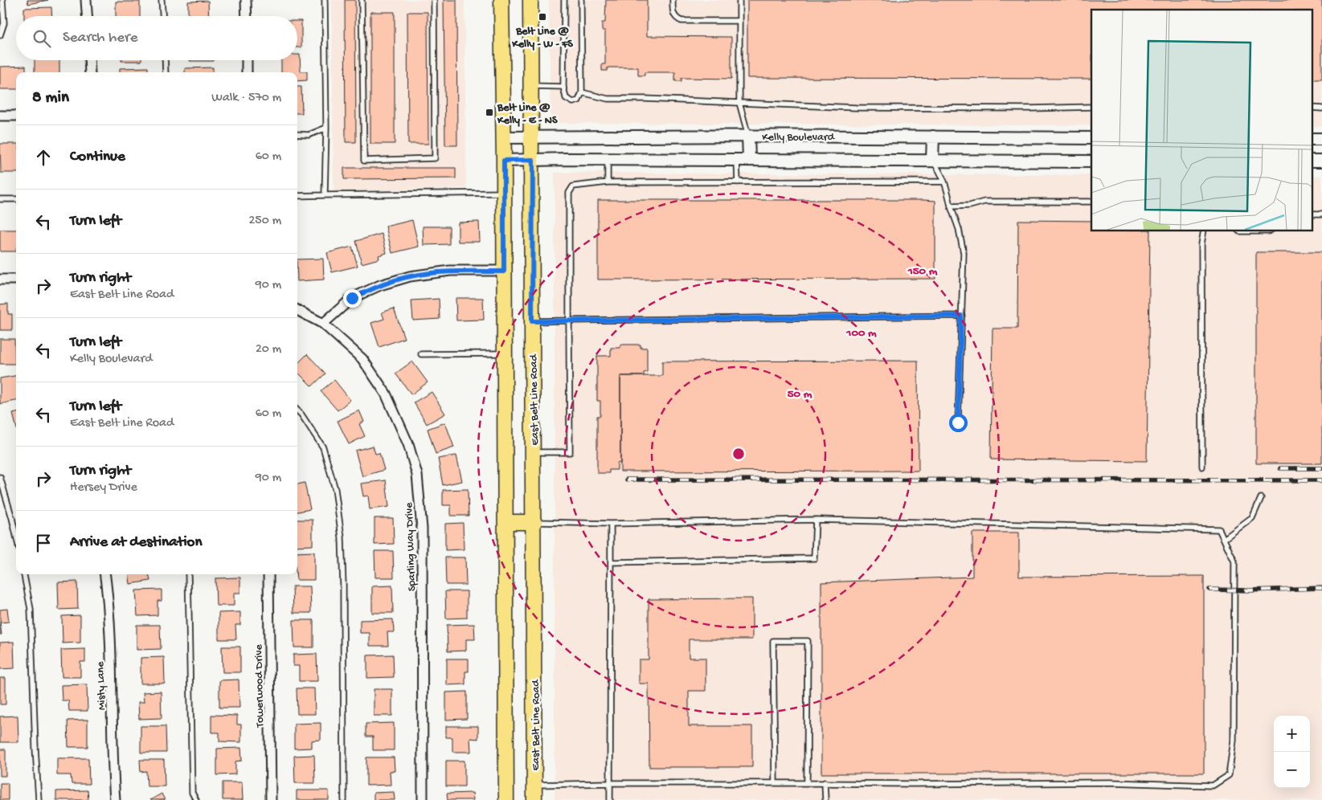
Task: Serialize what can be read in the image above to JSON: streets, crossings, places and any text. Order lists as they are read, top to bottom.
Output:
{
  "streets": {
    "main road": ["East Belt Line Road"],
    "street": [
      "Kelly Boulevard",
      "Sparling Way Drive",
      "Misty Lane",
      "Towerwood Drive"
    ]
  },
  "crossings": [
    ["Kelly Boulevard", "East Belt Line Road"]
  ],
  "places": {
    "transit": ["Belt Line @ Kelly - W - FS", "Belt Line @ Kelly - E - NS"]
  },
  "page": {
    "search": "Search here",
    "heading": ["8 min", "Walk · 570 m"],
    "list": [
      ["Continue", "60 m"],
      ["Turn left", "250 m"],
      ["Turn right", "East Belt Line Road", "90 m"],
      ["Turn left", "Kelly Boulevard", "20 m"],
      ["Turn left", "East Belt Line Road", "60 m"],
      ["Turn right", "Hersey Drive", "90 m"],
      "Arrive at destination"
    ],
    "map_buttons": ["+", "−"]
  },
  "rings": ["150 m", "100 m", "50 m"]
}
